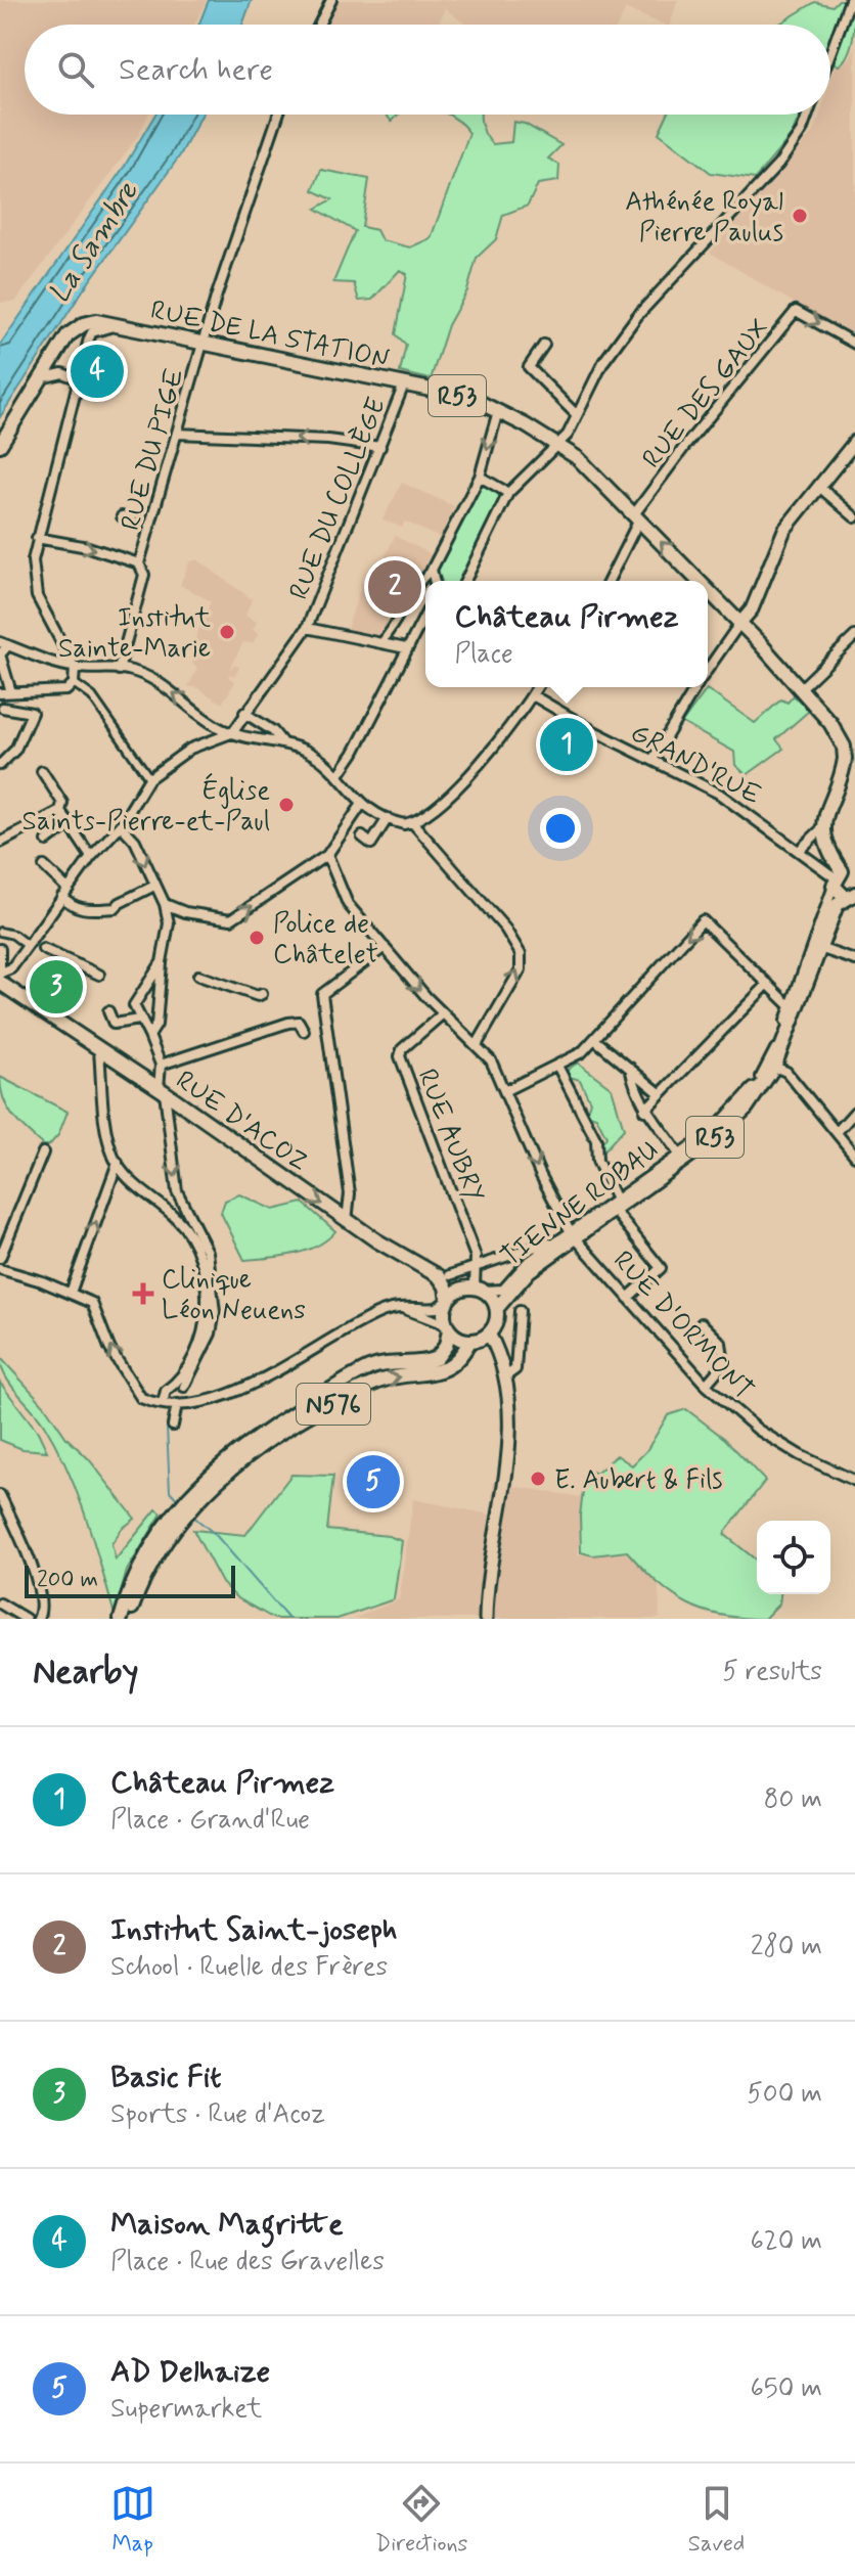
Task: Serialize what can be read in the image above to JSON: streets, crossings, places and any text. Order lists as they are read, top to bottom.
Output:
{
  "streets": {
    "main road": [
      "RUE DE LA STATION",
      "R53",
      "RUE D'ACOZ",
      "TIENNE ROBAU",
      "N576"
    ],
    "street": [
      "RUE DES GAUX",
      "RUE DU PIGE",
      "RUE DU COLLÈGE",
      "GRAND'RUE",
      "RUE AUBRY",
      "RUE D'ORMONT"
    ]
  },
  "crossings": [
    ["RUE DE LA STATION", "RUE DES GAUX"],
    ["RUE DE LA STATION", "R53"],
    ["RUE DE LA STATION", "RUE DU PIGE"],
    ["RUE DE LA STATION", "RUE DU COLLÈGE"],
    ["R53", "GRAND'RUE"],
    ["R53", "RUE D'ACOZ"],
    ["R53", "RUE AUBRY"],
    ["R53", "TIENNE ROBAU"],
    ["R53", "N576"],
    ["RUE DU COLLÈGE", "RUE D'ORMONT"],
    ["GRAND'RUE", "TIENNE ROBAU"],
    ["RUE D'ACOZ", "RUE AUBRY"],
    ["RUE D'ACOZ", "TIENNE ROBAU"],
    ["RUE D'ACOZ", "N576"],
    ["RUE AUBRY", "TIENNE ROBAU"],
    ["RUE AUBRY", "RUE D'ORMONT"],
    ["RUE AUBRY", "N576"],
    ["TIENNE ROBAU", "RUE D'ORMONT"],
    ["TIENNE ROBAU", "N576"]
  ],
  "one_way": ["RUE DES GAUX", "RUE D'ACOZ"],
  "water": ["La Sambre"],
  "places": {
    "other": [
      "Athénée Royal Pierre Paulus",
      "Institut Sainte-Marie",
      "Église Saints-Pierre-et-Paul",
      "Police de Châtelet",
      "E. Aubert & Fils"
    ],
    "health": ["Clinique Léon Neuens"]
  },
  "scale_bar": "200 m",
  "page": {
    "search": "Search here",
    "pins": [
      "4",
      "2",
      "1",
      "3",
      "5"
    ],
    "popup": ["Château Pirmez", "Place"],
    "scale": "200 m",
    "heading": ["Nearby", "5 results"],
    "list": [
      {
        "mark": "1",
        "name": "Château Pirmez",
        "note": "Place · Grand'Rue",
        "value": "80 m"
      },
      {
        "mark": "2",
        "name": "Institut Saint-joseph",
        "note": "School · Ruelle des Frères",
        "value": "280 m"
      },
      {
        "mark": "3",
        "name": "Basic Fit",
        "note": "Sports · Rue d'Acoz",
        "value": "500 m"
      },
      {
        "mark": "4",
        "name": "Maison Magritte",
        "note": "Place · Rue des Gravelles",
        "value": "620 m"
      },
      {
        "mark": "5",
        "name": "AD Delhaize",
        "note": "Supermarket",
        "value": "650 m"
      }
    ],
    "nav": ["Map", "Directions", "Saved"]
  }
}
